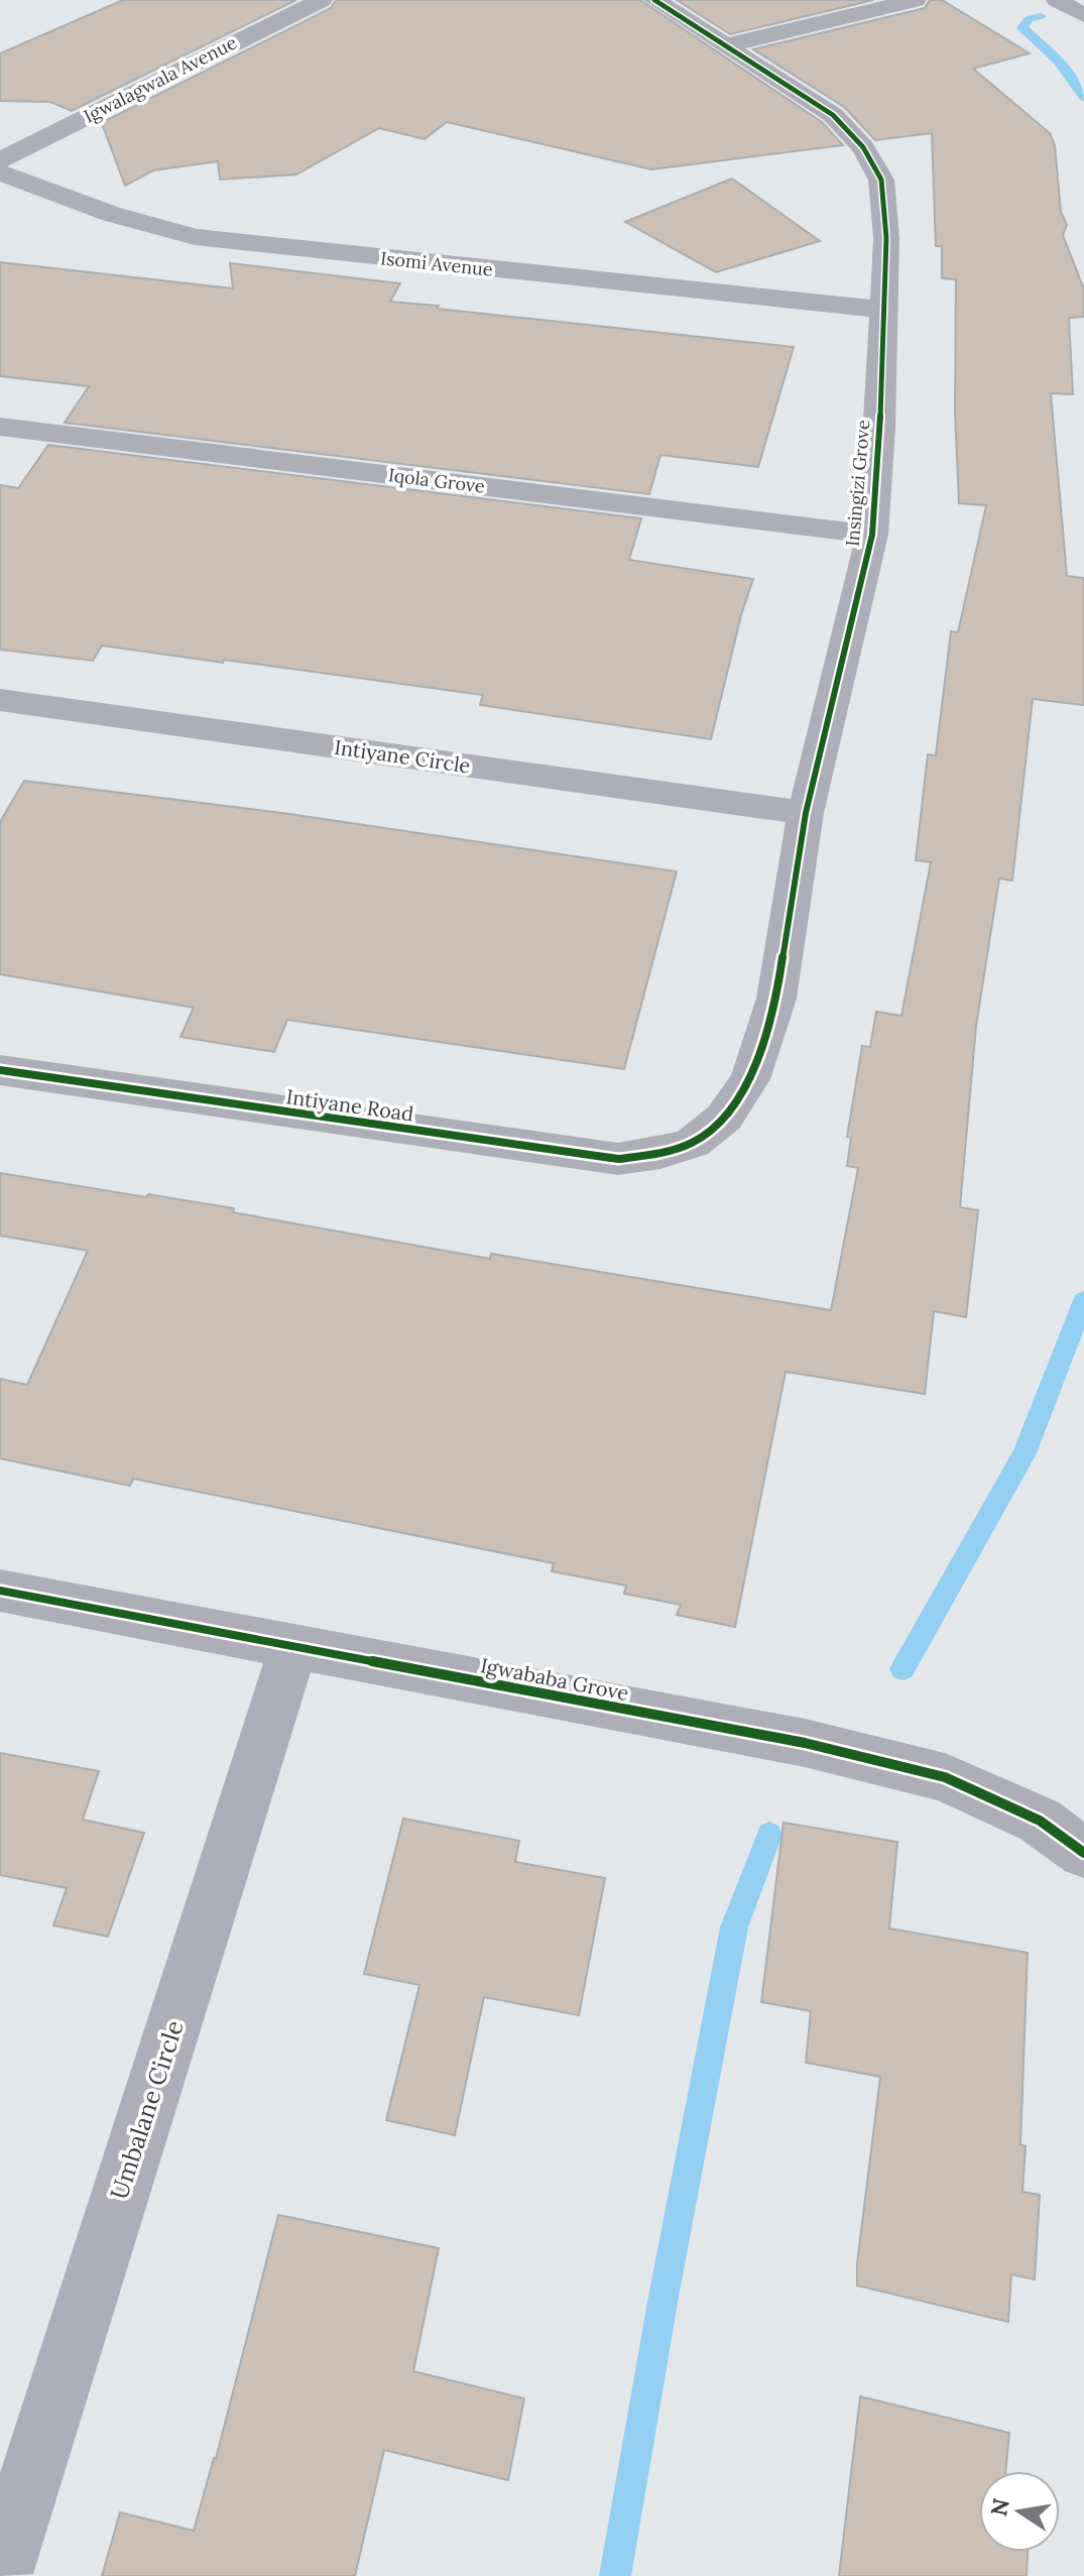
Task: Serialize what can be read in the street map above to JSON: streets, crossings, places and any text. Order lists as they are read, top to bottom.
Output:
{
  "streets": {
    "street": [
      "Igwalagwala Avenue",
      "Isomi Avenue",
      "Iqola Grove",
      "Insingizi Grove",
      "Intiyane Circle",
      "Intiyane Road",
      "Igwababa Grove",
      "Umbalane Circle"
    ]
  },
  "crossings": [
    ["Isomi Avenue", "Insingizi Grove"],
    ["Iqola Grove", "Insingizi Grove"],
    ["Insingizi Grove", "Intiyane Circle"],
    ["Insingizi Grove", "Intiyane Road"],
    ["Igwababa Grove", "Umbalane Circle"]
  ],
  "north": "left"
}
